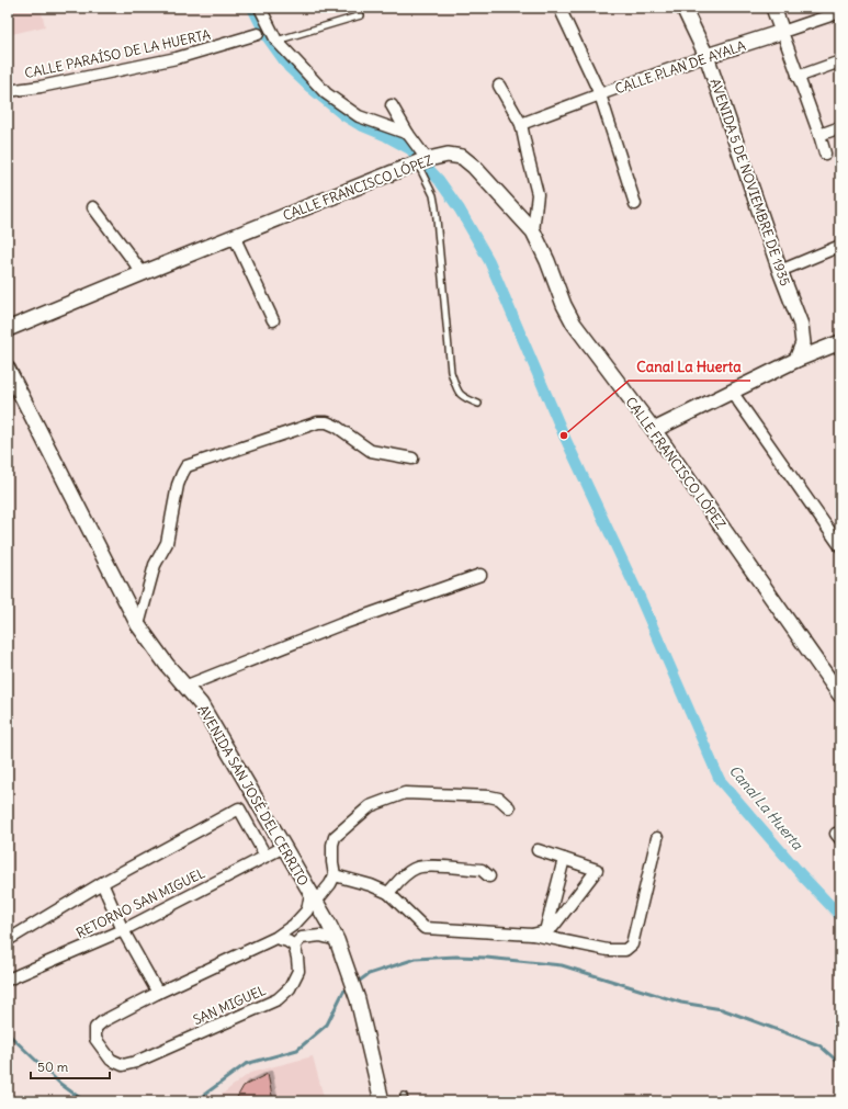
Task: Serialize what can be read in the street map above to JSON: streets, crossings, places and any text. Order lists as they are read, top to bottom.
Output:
{
  "streets": {
    "street": [
      "CALLE PARAÍSO DE LA HUERTA",
      "CALLE PLAN DE AYALA",
      "AVENIDA 5 DE NOVIEMBRE DE 1935",
      "CALLE FRANCISCO LÓPEZ",
      "AVENIDA SAN JOSÉ DEL CERRITO",
      "RETORNO SAN MIGUEL",
      "SAN MIGUEL"
    ]
  },
  "crossings": [
    ["CALLE PLAN DE AYALA", "AVENIDA 5 DE NOVIEMBRE DE 1935"],
    ["AVENIDA SAN JOSÉ DEL CERRITO", "RETORNO SAN MIGUEL"],
    ["AVENIDA SAN JOSÉ DEL CERRITO", "SAN MIGUEL"]
  ],
  "water": ["Canal La Huerta"],
  "places": ["Canal La Huerta"],
  "scale_bar": "50 m"
}
